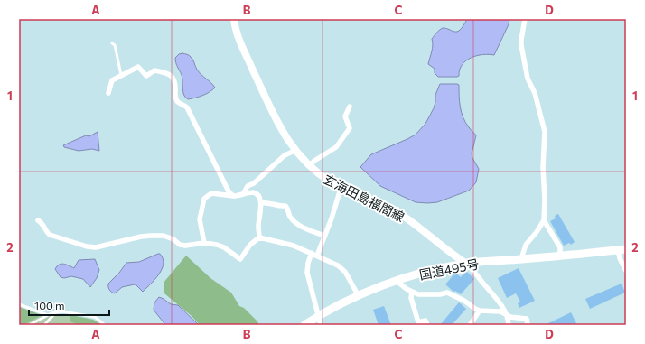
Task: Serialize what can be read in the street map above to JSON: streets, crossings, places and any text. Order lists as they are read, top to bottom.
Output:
{
  "streets": {
    "highway": ["国道495号"],
    "main road": ["玄海田島福間線"]
  },
  "crossings": [
    ["玄海田島福間線", "国道495号"]
  ],
  "scale_bar": "100 m",
  "grid": {
    "columns": [
      "A",
      "B",
      "C",
      "D"
    ],
    "rows": ["1", "2"]
  }
}
